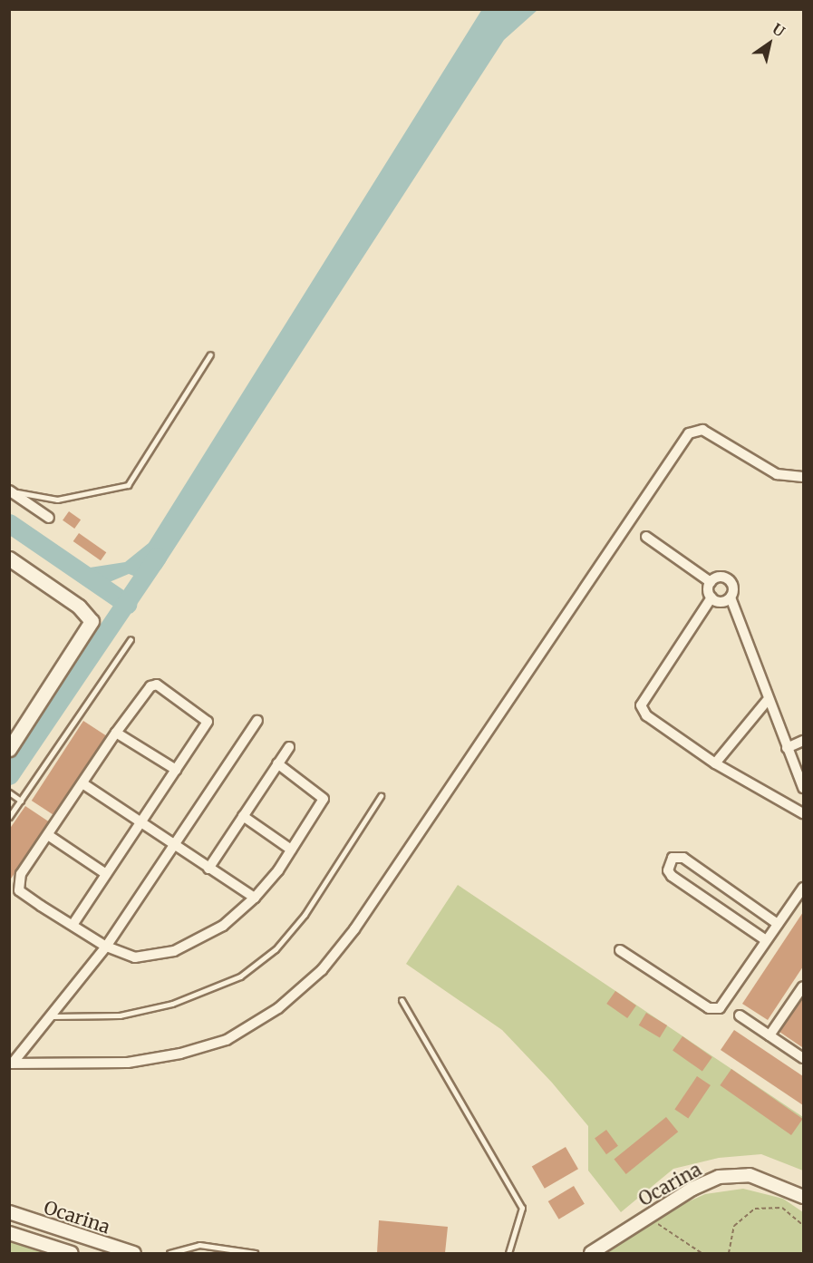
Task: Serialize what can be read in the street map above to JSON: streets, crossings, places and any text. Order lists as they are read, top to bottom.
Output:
{
  "streets": {
    "street": ["Ocarina"]
  },
  "north": "top right"
}
